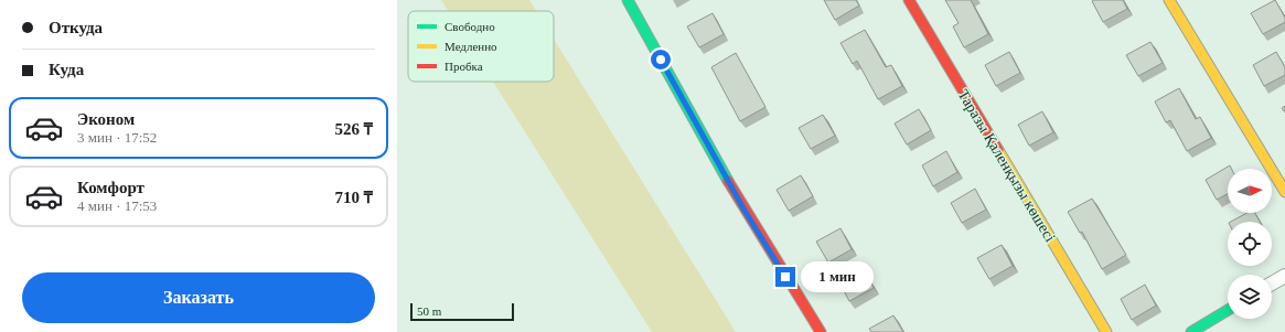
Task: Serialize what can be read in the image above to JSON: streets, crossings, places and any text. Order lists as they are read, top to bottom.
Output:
{
  "streets": {
    "street": ["Таразы Қаленқызы көшесі"]
  },
  "legend": ["Свободно", "Медленно", "Пробка"],
  "scale_bar": "50 m",
  "north": "right",
  "page": {
    "banner": ["Откуда", "Куда"],
    "list": [
      {
        "name": "Эконом",
        "note": "3 мин · 17:52",
        "value": "526 ₸"
      },
      {
        "name": "Комфорт",
        "note": "4 мин · 17:53",
        "value": "710 ₸"
      }
    ],
    "bubble": "1 мин",
    "buttons": "Заказать",
    "scale": "50 m"
  }
}
